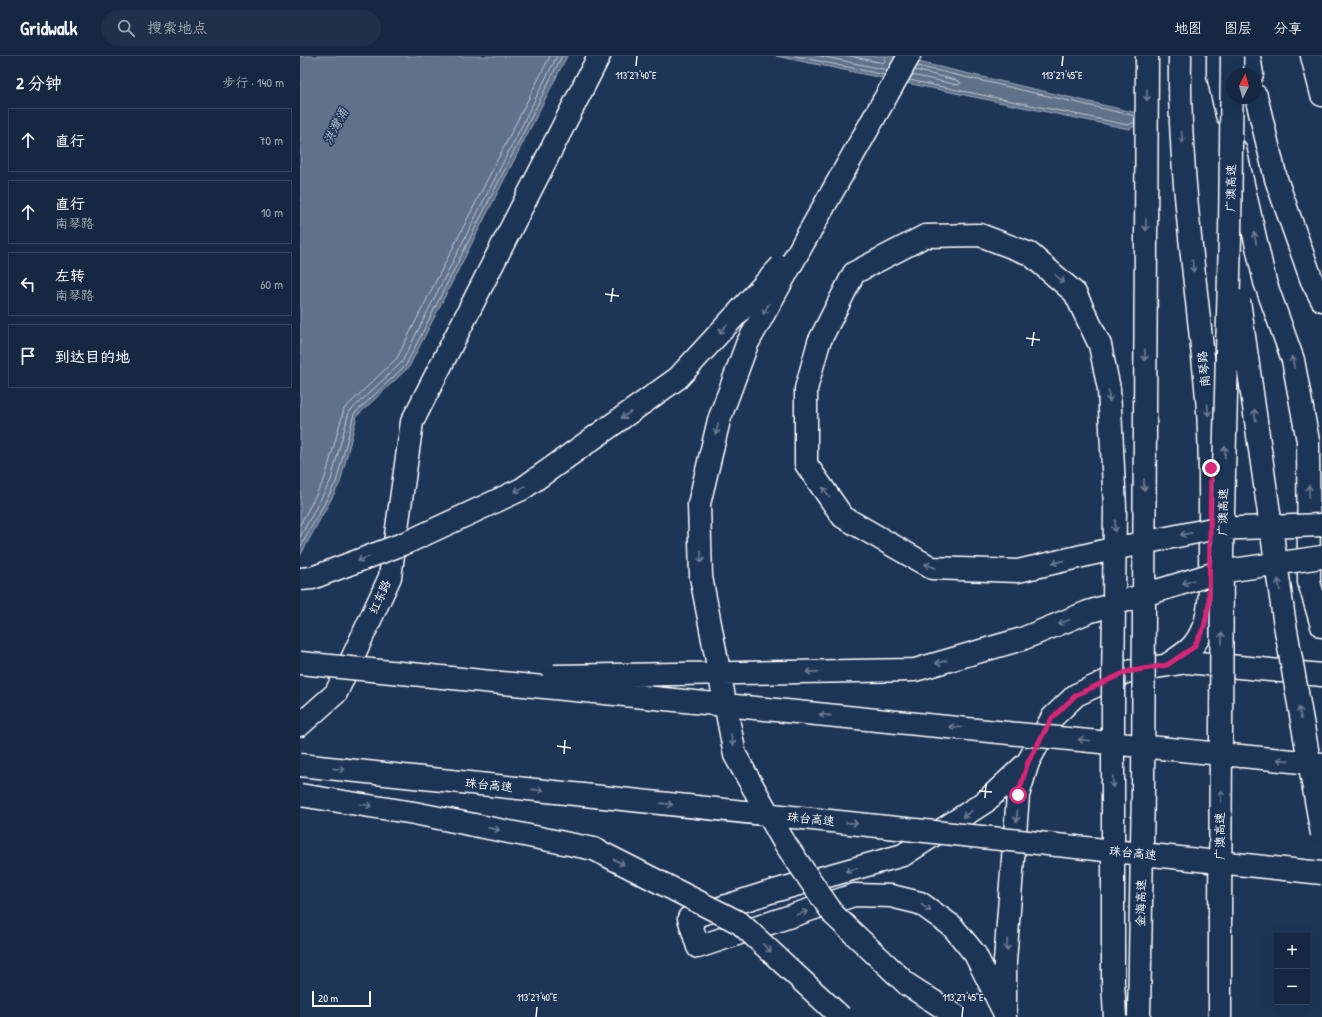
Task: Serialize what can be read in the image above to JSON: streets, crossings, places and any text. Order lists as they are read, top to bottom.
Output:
{
  "streets": {
    "main road": [
      "广澳高速",
      "南琴路",
      "红东路",
      "珠台高速",
      "金海高速"
    ]
  },
  "water": ["洪灣涌"],
  "scale_bar": "20 m",
  "north": "top",
  "page": {
    "header": "Gridwalk",
    "search": "搜索地点",
    "nav": ["地图", "图层", "分享"],
    "heading": ["2 分钟", "步行 · 140 m"],
    "list": [
      ["直行", "70 m"],
      ["直行", "南琴路", "10 m"],
      ["左转", "南琴路", "60 m"],
      "到达目的地"
    ],
    "map_buttons": ["+", "−"],
    "scale": "20 m"
  },
  "coordinates": ["113°27'40\"E", "113°27'45\"E"]
}
